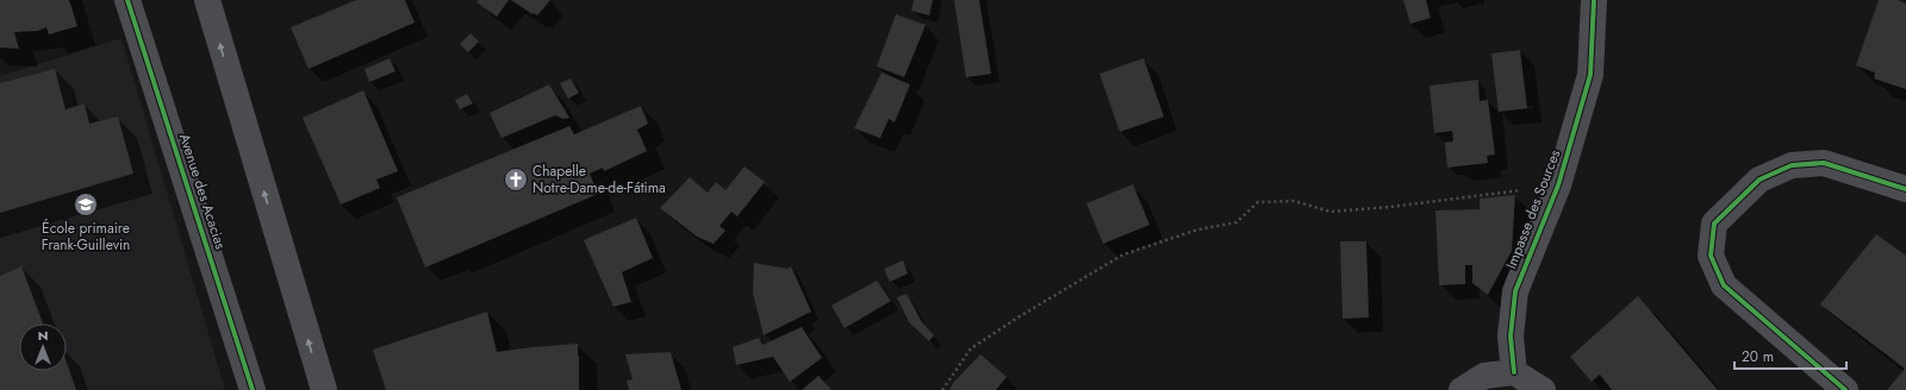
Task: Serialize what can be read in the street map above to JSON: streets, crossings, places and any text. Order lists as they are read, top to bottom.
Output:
{
  "streets": {
    "street": ["Avenue des Acacias", "Impasse des Sources"]
  },
  "places": {
    "church": ["Chapelle Notre-Dame-de-Fátima"],
    "school or university": ["École primaire Frank-Guillevin"]
  },
  "scale_bar": "20 m",
  "north": "top"
}
